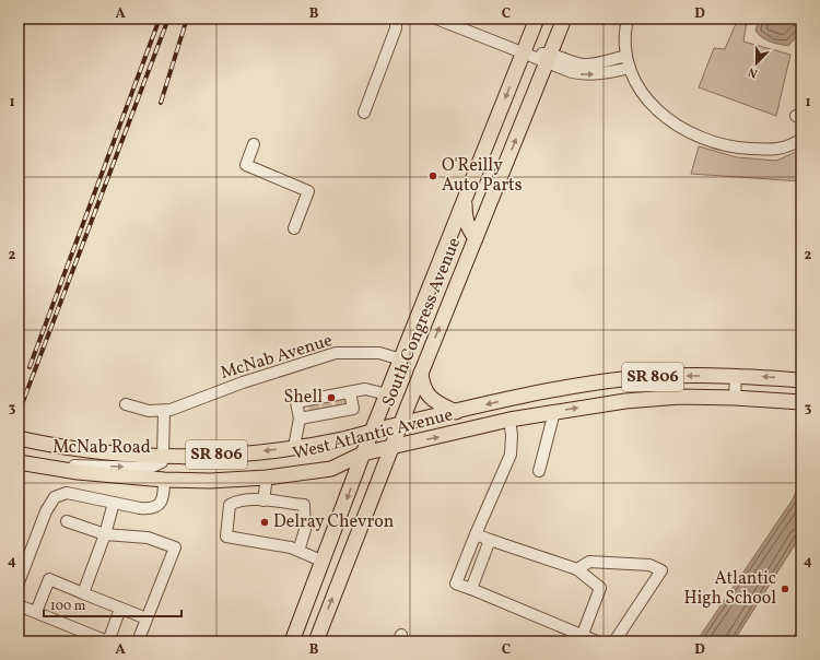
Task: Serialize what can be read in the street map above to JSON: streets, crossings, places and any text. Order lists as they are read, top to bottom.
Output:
{
  "streets": {
    "main road": ["South Congress Avenue", "SR 806", "West Atlantic Avenue"],
    "street": ["McNab Avenue", "McNab Road"]
  },
  "crossings": [
    ["South Congress Avenue", "McNab Avenue"],
    ["South Congress Avenue", "West Atlantic Avenue"],
    ["McNab Avenue", "McNab Road"],
    ["West Atlantic Avenue", "McNab Road"]
  ],
  "one_way": ["McNab Road"],
  "places": [
    "O'Reilly Auto Parts",
    "Shell",
    "Delray Chevron",
    "Atlantic High School"
  ],
  "scale_bar": "100 m",
  "north": "bottom",
  "grid": {
    "columns": [
      "A",
      "B",
      "C",
      "D"
    ],
    "rows": [
      "1",
      "2",
      "3",
      "4"
    ]
  }
}
